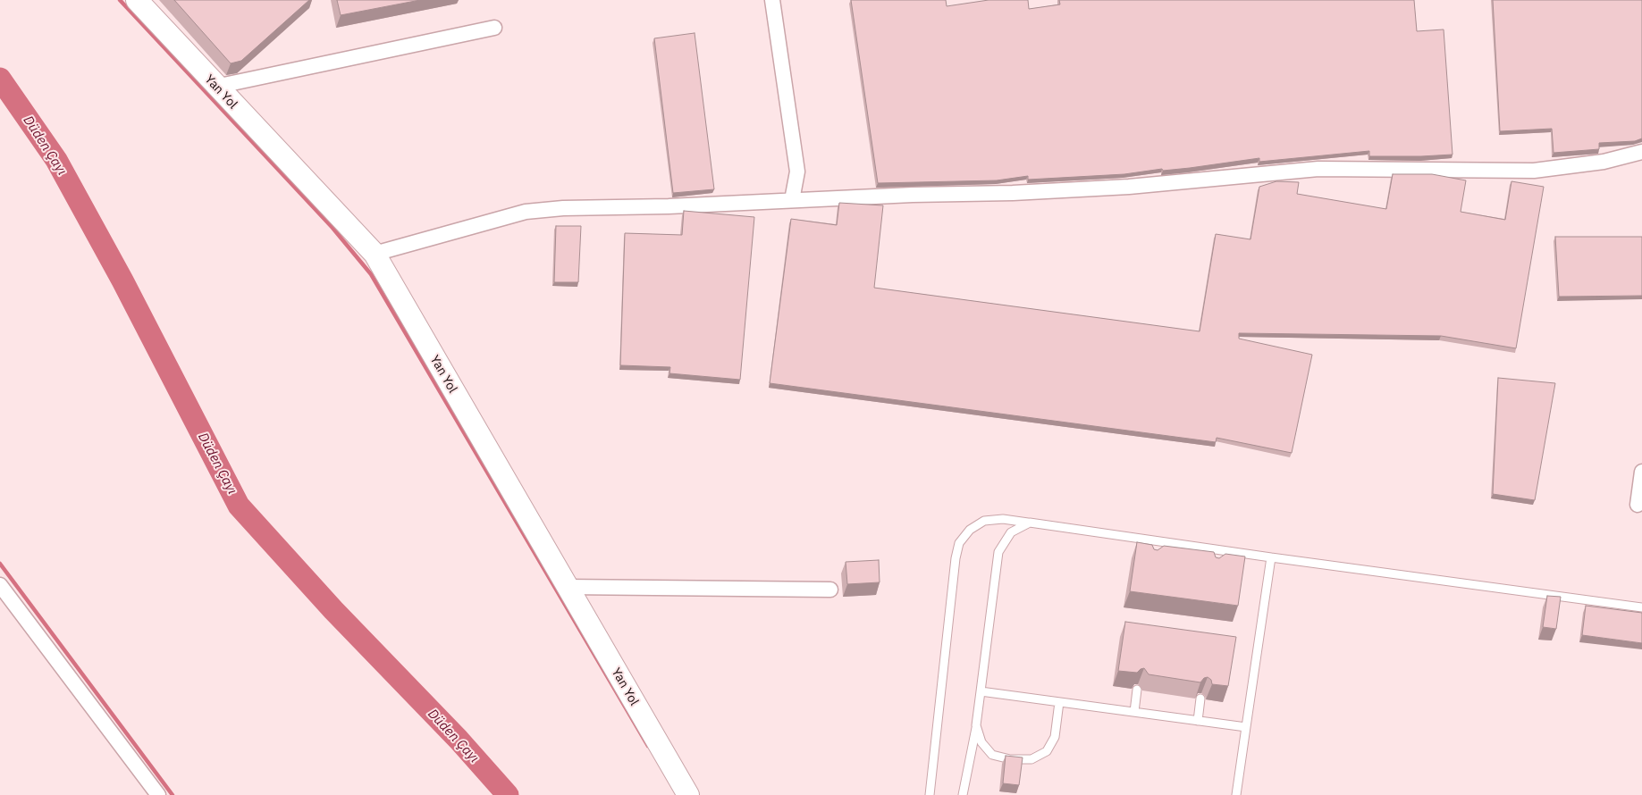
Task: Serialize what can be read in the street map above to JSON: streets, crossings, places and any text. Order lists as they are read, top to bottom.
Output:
{
  "streets": {
    "street": ["Yan Yol"]
  },
  "water": ["Düden Çayı"]
}
